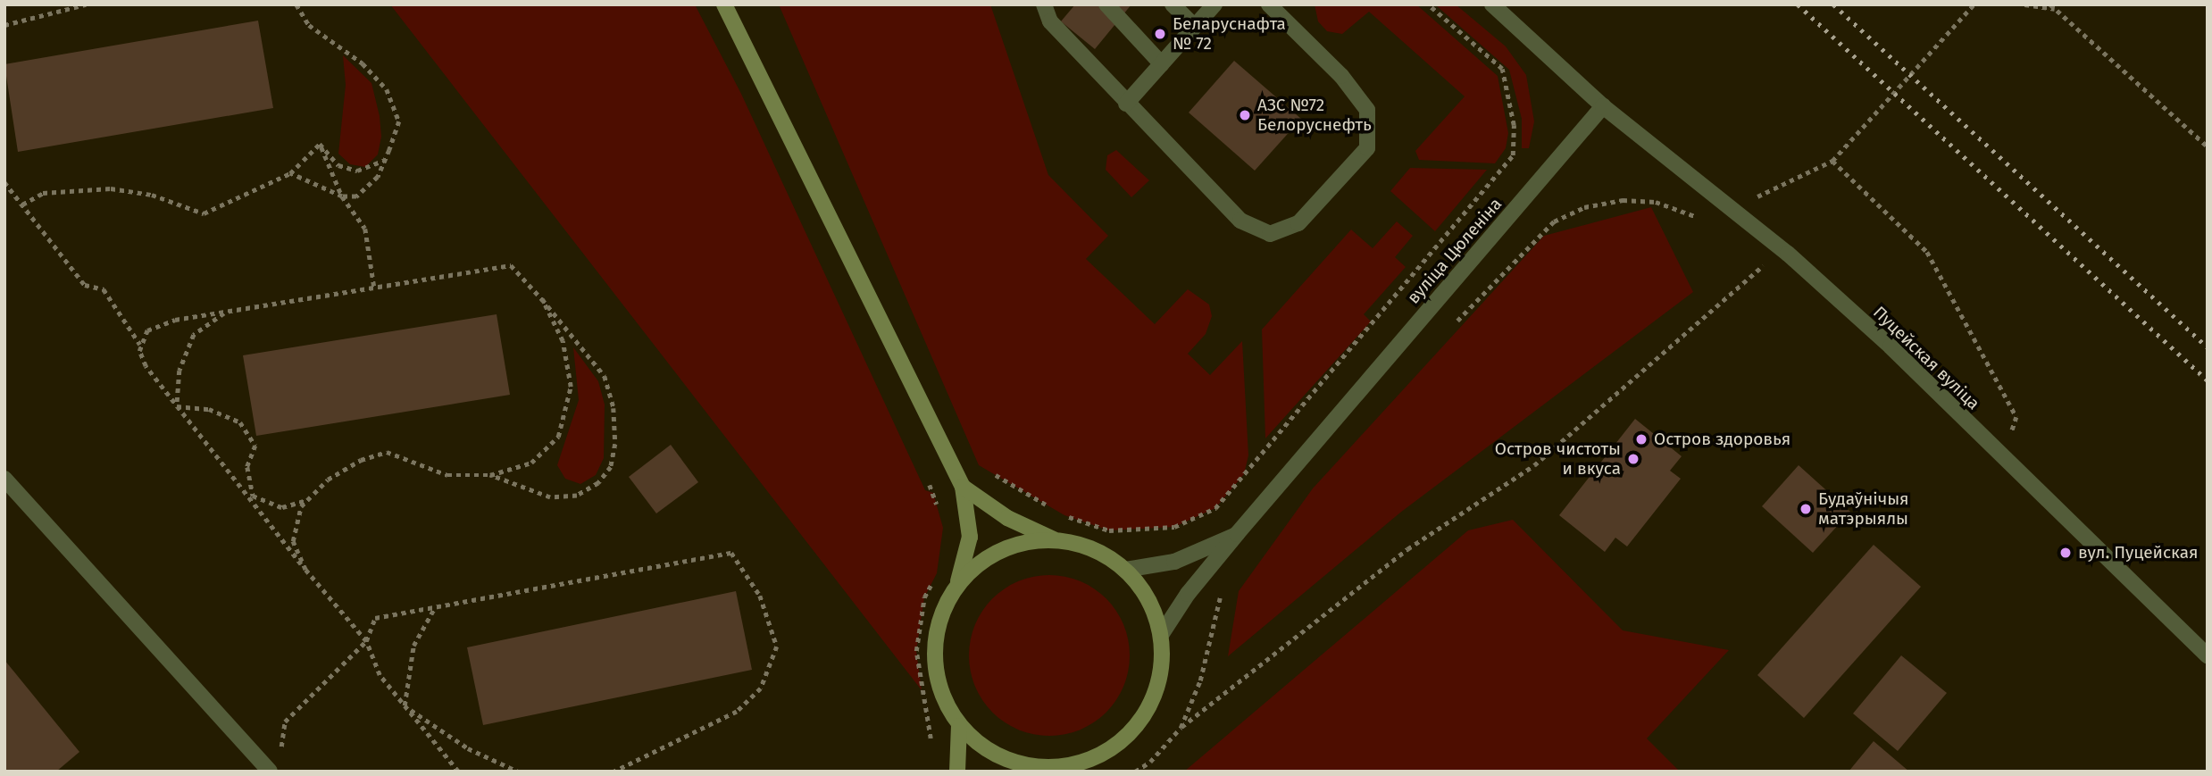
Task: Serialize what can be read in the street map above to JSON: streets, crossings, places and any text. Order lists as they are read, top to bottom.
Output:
{
  "streets": {
    "street": ["вуліца Цюленіна", "Пуцейская вуліца"]
  },
  "crossings": [
    ["вуліца Цюленіна", "Пуцейская вуліца"]
  ],
  "places": [
    "Беларуснафта № 72",
    "АЗС №72 Белоруснефть",
    "Остров здоровья",
    "Остров чистоты и вкуса",
    "Будаўнічыя матэрыялы",
    "вул. Пуцейская"
  ]
}
